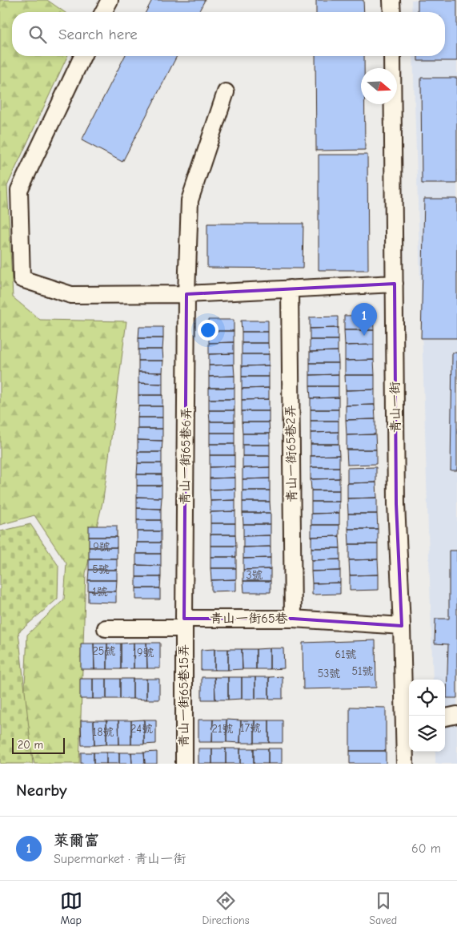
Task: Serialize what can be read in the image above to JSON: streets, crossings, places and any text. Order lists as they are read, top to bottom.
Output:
{
  "streets": {
    "street": [
      "青山一街",
      "青山一街65巷2弄",
      "青山一街65巷6弄",
      "青山一街65巷",
      "青山一街65巷15弄"
    ]
  },
  "crossings": [
    ["青山一街", "青山一街65巷"],
    ["青山一街65巷2弄", "青山一街65巷"],
    ["青山一街65巷6弄", "青山一街65巷"],
    ["青山一街65巷6弄", "青山一街65巷15弄"],
    ["青山一街65巷", "青山一街65巷15弄"]
  ],
  "house_numbers": [
    "9號",
    "5號",
    "3號",
    "1號",
    "25號",
    "19號",
    "61號",
    "51號",
    "53號",
    "17號",
    "24號",
    "21號",
    "18號"
  ],
  "scale_bar": "20 m",
  "north": "right",
  "page": {
    "search": "Search here",
    "pins": "1",
    "scale": "20 m",
    "heading": "Nearby",
    "list": [
      {
        "mark": "1",
        "name": "萊爾富",
        "note": "Supermarket · 青山一街",
        "value": "60 m"
      }
    ],
    "nav": ["Map", "Directions", "Saved"]
  }
}
